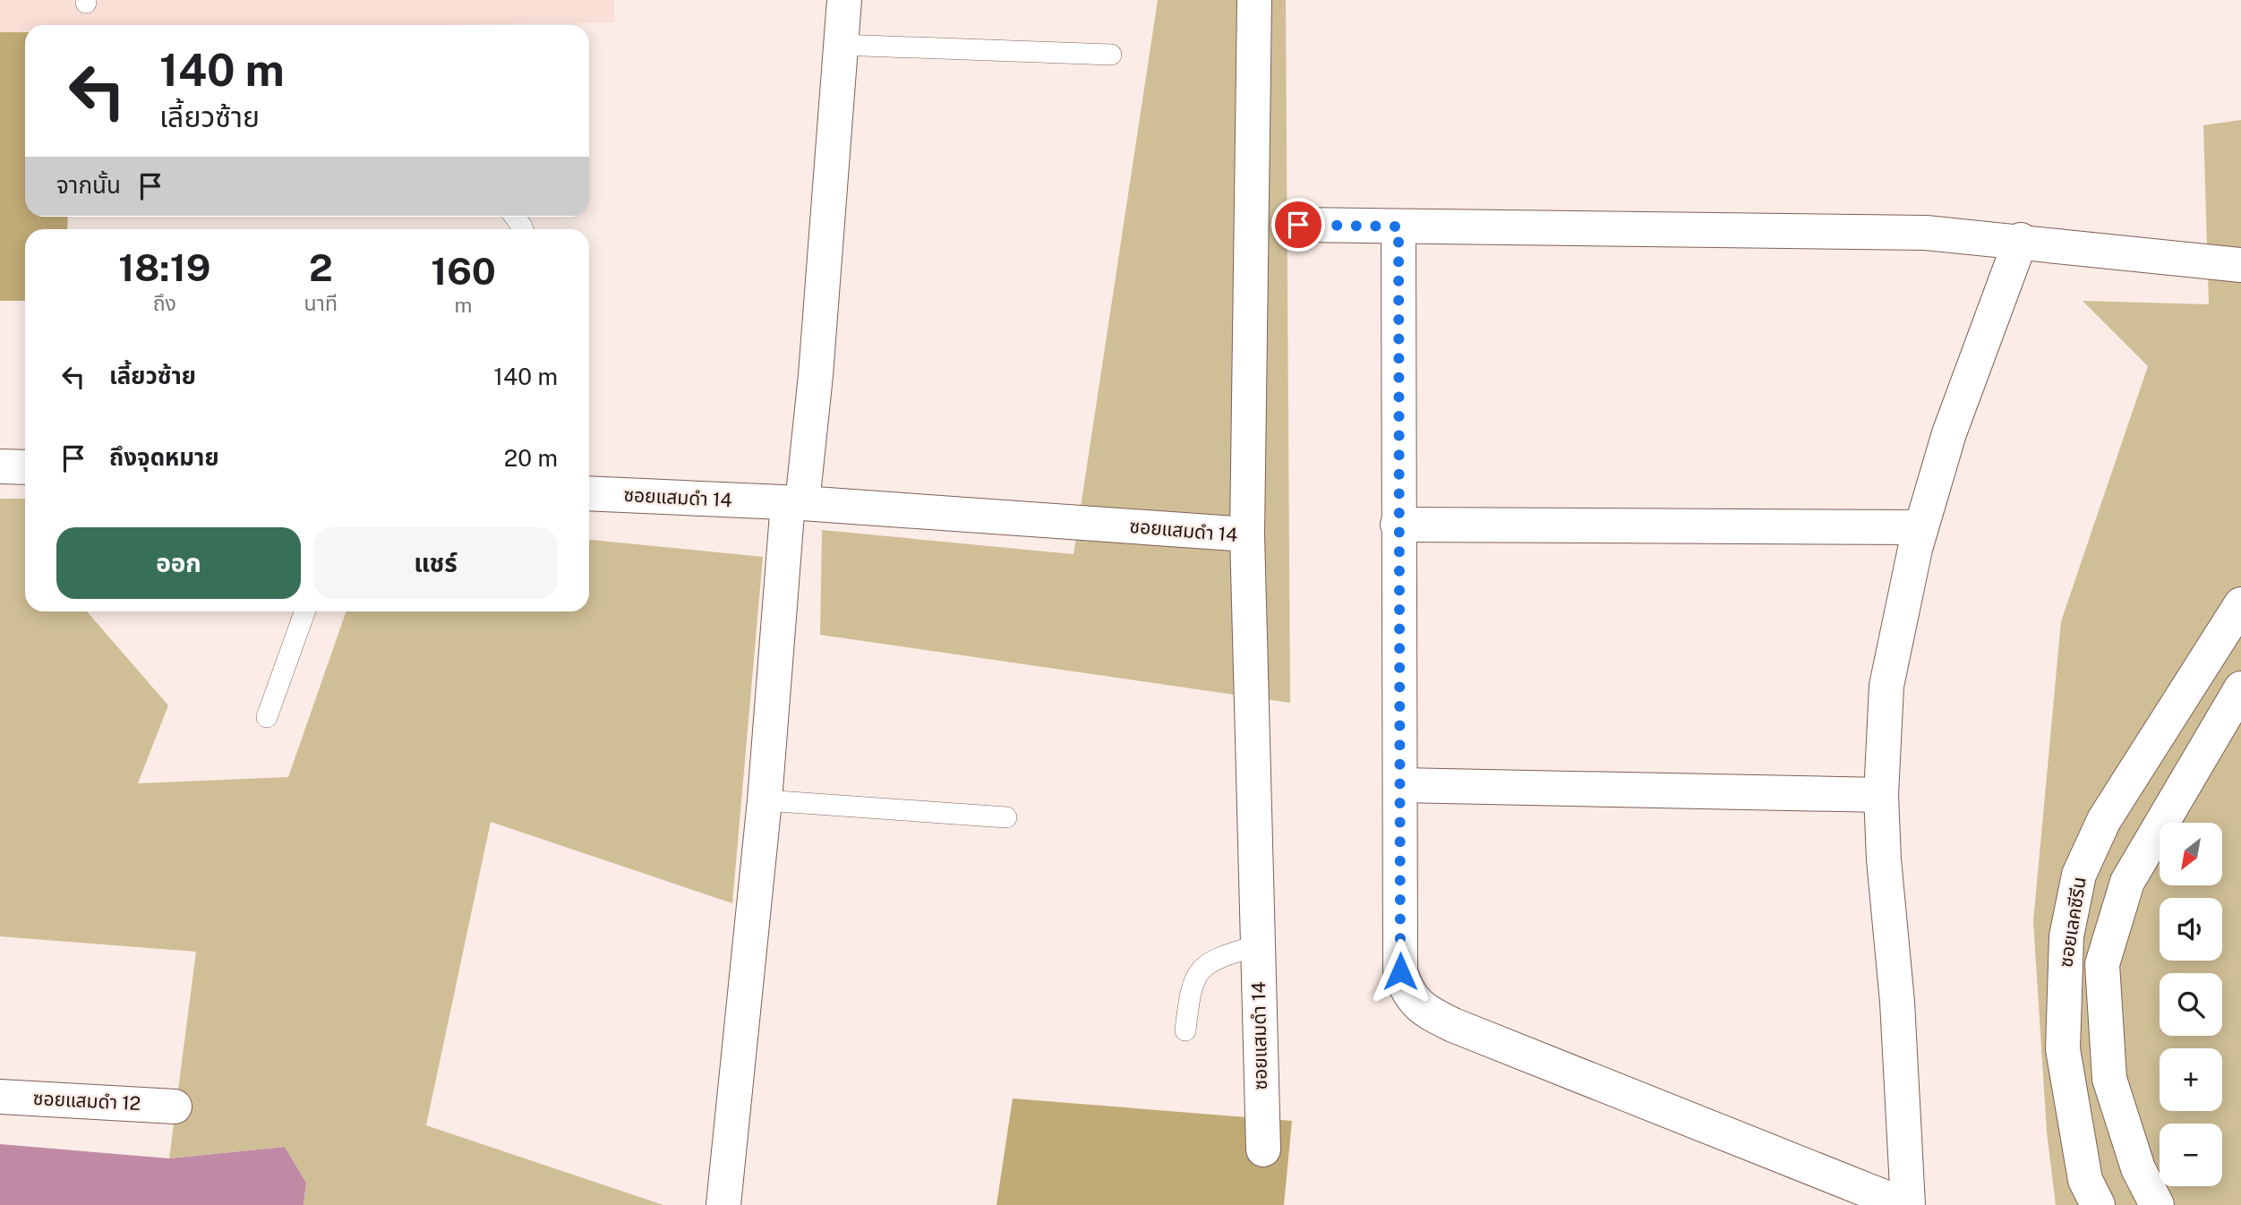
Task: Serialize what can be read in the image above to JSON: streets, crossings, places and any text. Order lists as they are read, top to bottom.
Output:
{
  "streets": {
    "street": ["ซอยแสมดำ 14", "ซอยเลคซีรีน", "ซอยแสมดำ 12"]
  },
  "north": "bottom left",
  "page": {
    "turn": ["140 m", "เลี้ยวซ้าย"],
    "then": "จากนั้น",
    "eta": [
      "18:19",
      "ถึง",
      "2",
      "นาที",
      "160",
      "m"
    ],
    "list": [
      {
        "name": "เลี้ยวซ้าย",
        "value": "140 m"
      },
      {
        "name": "ถึงจุดหมาย",
        "value": "20 m"
      }
    ],
    "buttons": ["ออก", "แชร์"],
    "map_buttons": ["+", "−"]
  }
}
